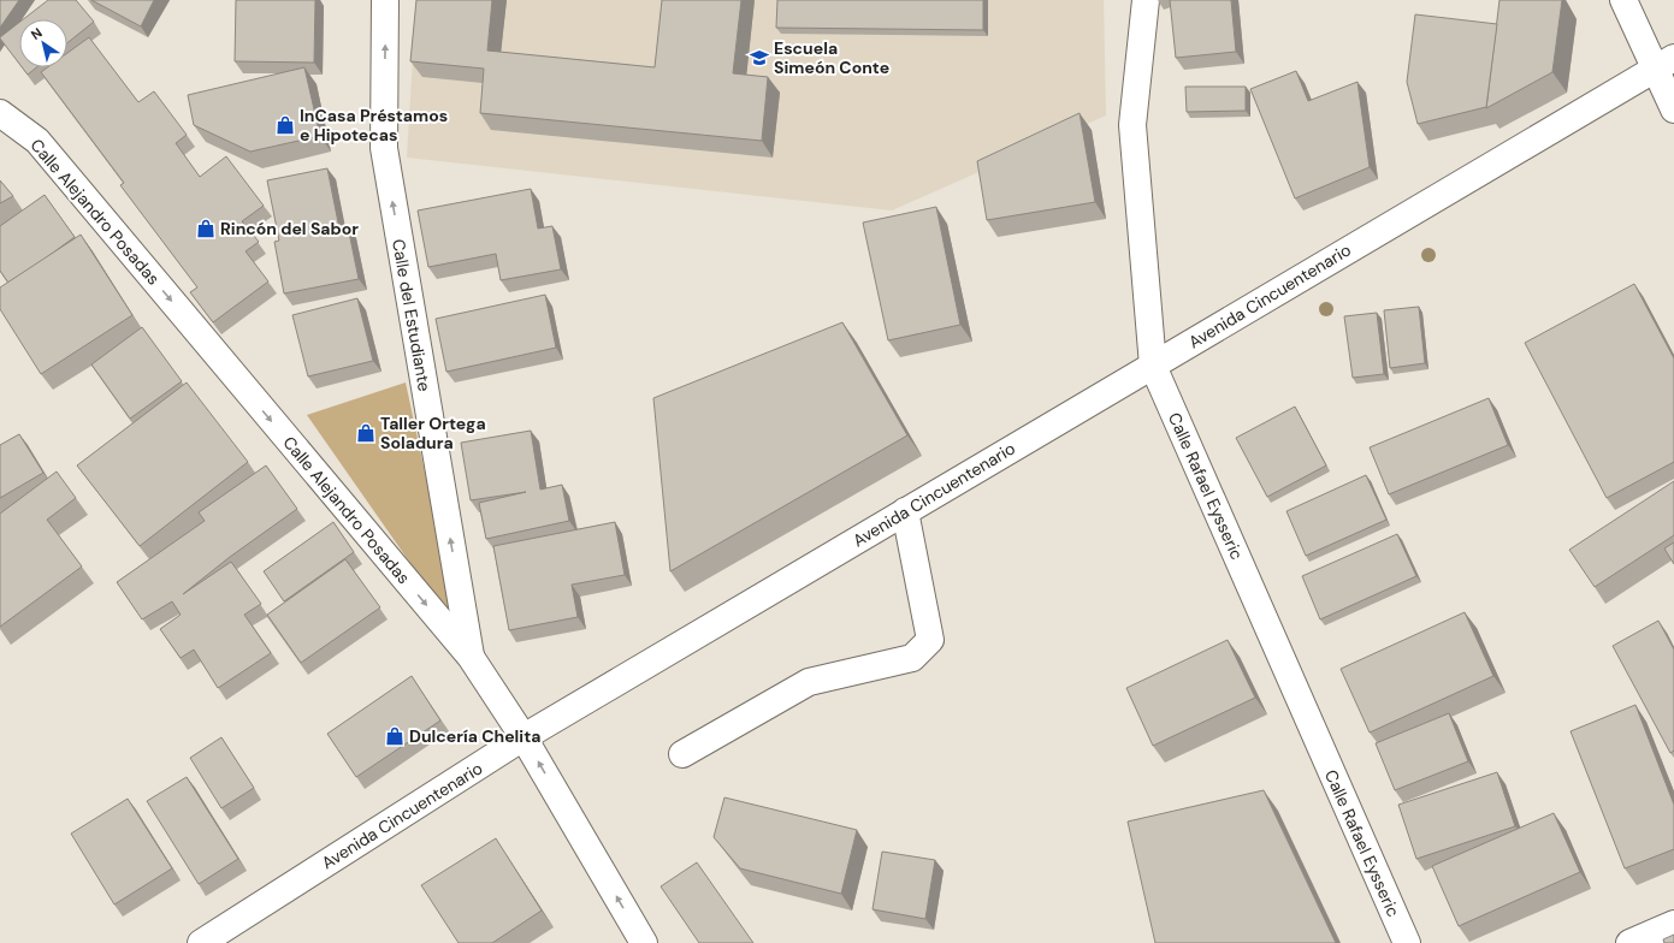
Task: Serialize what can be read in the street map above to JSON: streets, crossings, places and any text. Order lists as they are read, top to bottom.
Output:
{
  "streets": {
    "street": [
      "Calle Alejandro Posadas",
      "Avenida Cincuentenario",
      "Calle del Estudiante",
      "Calle Rafael Eysseric"
    ]
  },
  "crossings": [
    ["Calle Alejandro Posadas", "Avenida Cincuentenario"],
    ["Calle Alejandro Posadas", "Calle del Estudiante"],
    ["Avenida Cincuentenario", "Calle Rafael Eysseric"]
  ],
  "one_way": ["Calle del Estudiante"],
  "places": {
    "school or university": ["Escuela Simeón Conte"],
    "shop": [
      "InCasa Préstamos e Hipotecas",
      "Rincón del Sabor",
      "Taller Ortega Soladura",
      "Dulcería Chelita"
    ]
  },
  "north": "top left"
}
